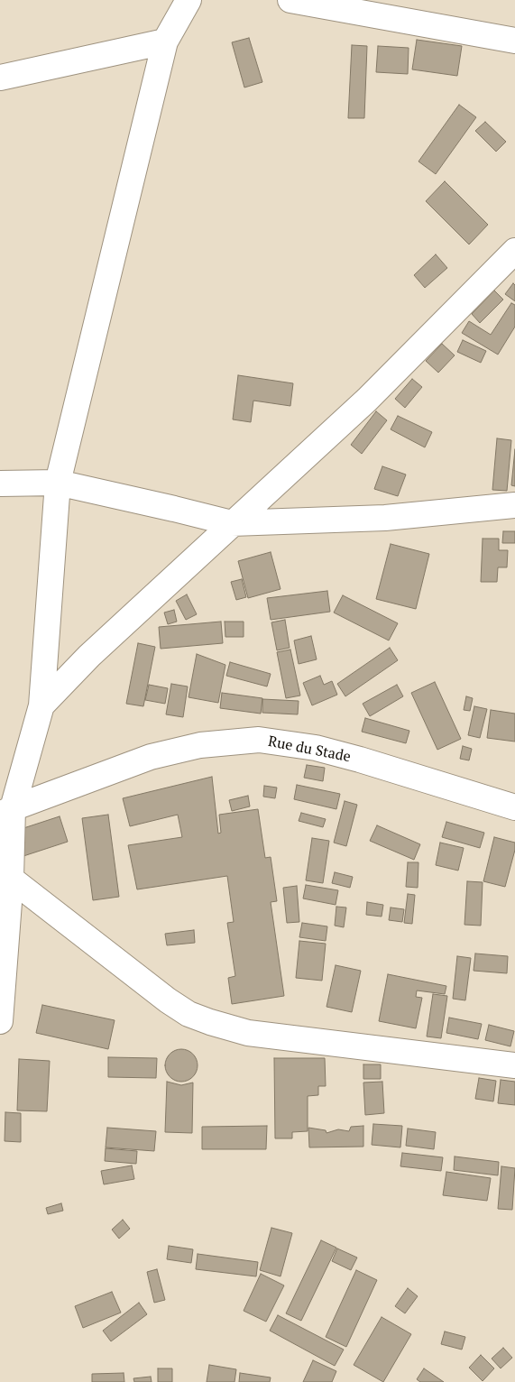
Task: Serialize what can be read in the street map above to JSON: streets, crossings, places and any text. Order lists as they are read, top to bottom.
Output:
{
  "streets": {
    "street": ["Rue du Stade"]
  }
}
